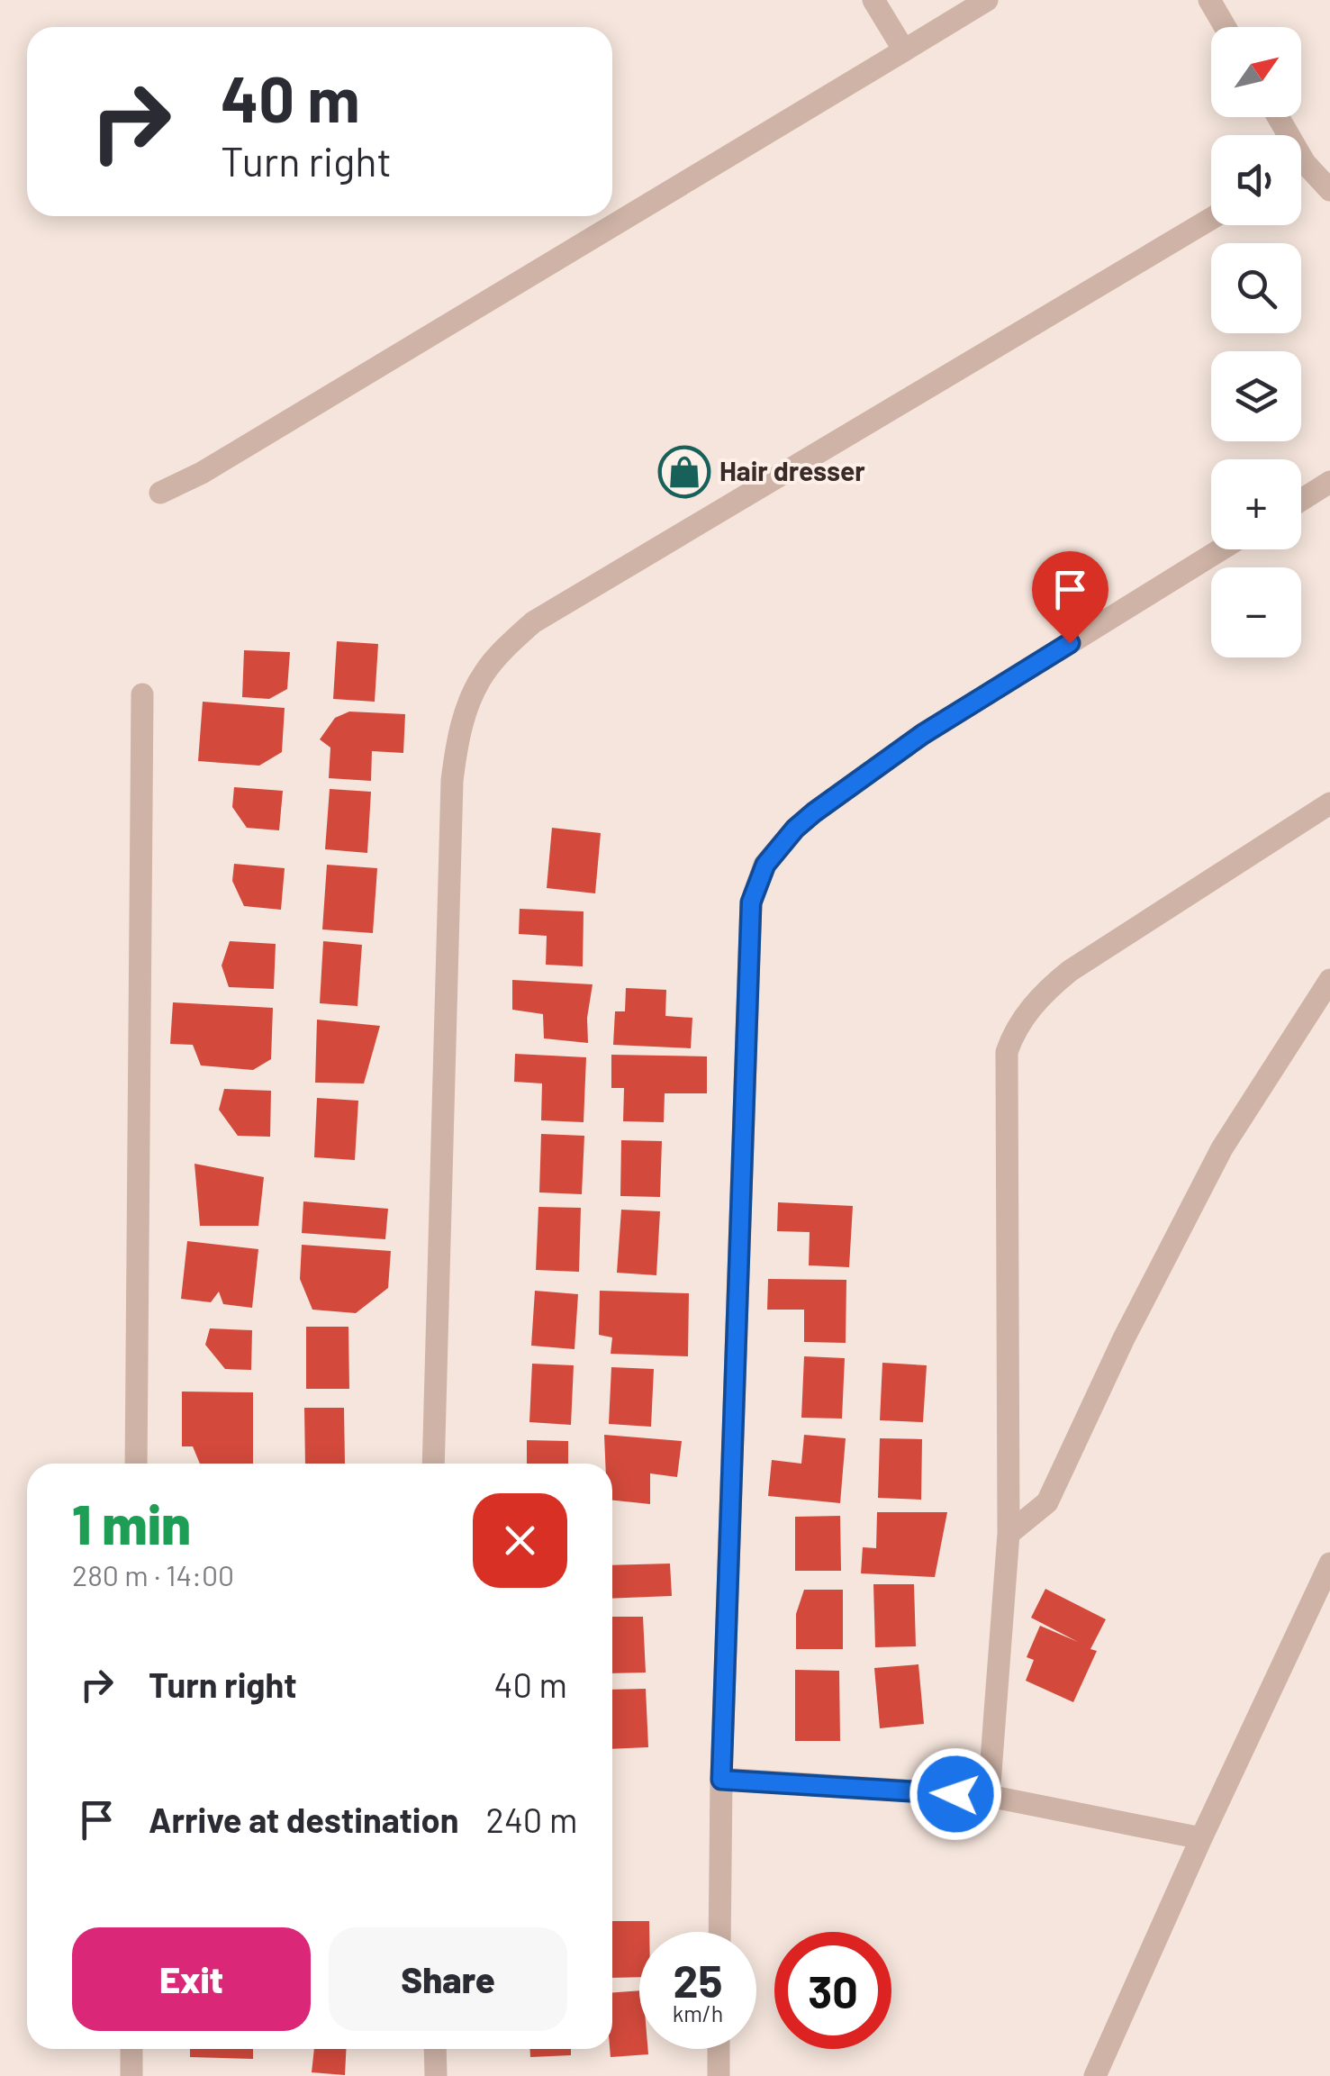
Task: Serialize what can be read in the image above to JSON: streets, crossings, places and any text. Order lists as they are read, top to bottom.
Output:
{
  "places": {
    "shop": ["Hair dresser"]
  },
  "north": "top right",
  "page": {
    "map_buttons": ["+", "−"],
    "turn": ["40 m", "Turn right"],
    "heading": ["1 min", "280 m · 14:00"],
    "list": [
      {
        "name": "Turn right",
        "value": "40 m"
      },
      {
        "name": "Arrive at destination",
        "value": "240 m"
      }
    ],
    "buttons": ["Exit", "Share"],
    "speed": "25 km/h",
    "limit": "30"
  }
}
